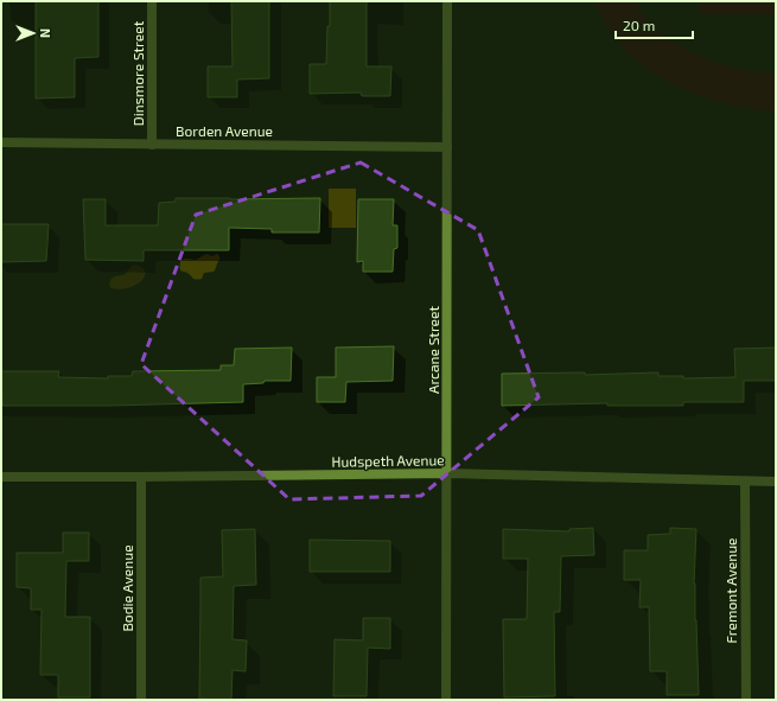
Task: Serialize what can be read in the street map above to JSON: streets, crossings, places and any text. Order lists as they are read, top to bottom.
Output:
{
  "streets": {
    "street": [
      "Dinsmore Street",
      "Borden Avenue",
      "Arcane Street",
      "Hudspeth Avenue",
      "Bodie Avenue",
      "Fremont Avenue"
    ]
  },
  "crossings": [
    ["Dinsmore Street", "Borden Avenue"],
    ["Borden Avenue", "Arcane Street"],
    ["Arcane Street", "Hudspeth Avenue"],
    ["Hudspeth Avenue", "Bodie Avenue"],
    ["Hudspeth Avenue", "Fremont Avenue"]
  ],
  "scale_bar": "20 m",
  "north": "right"
}
